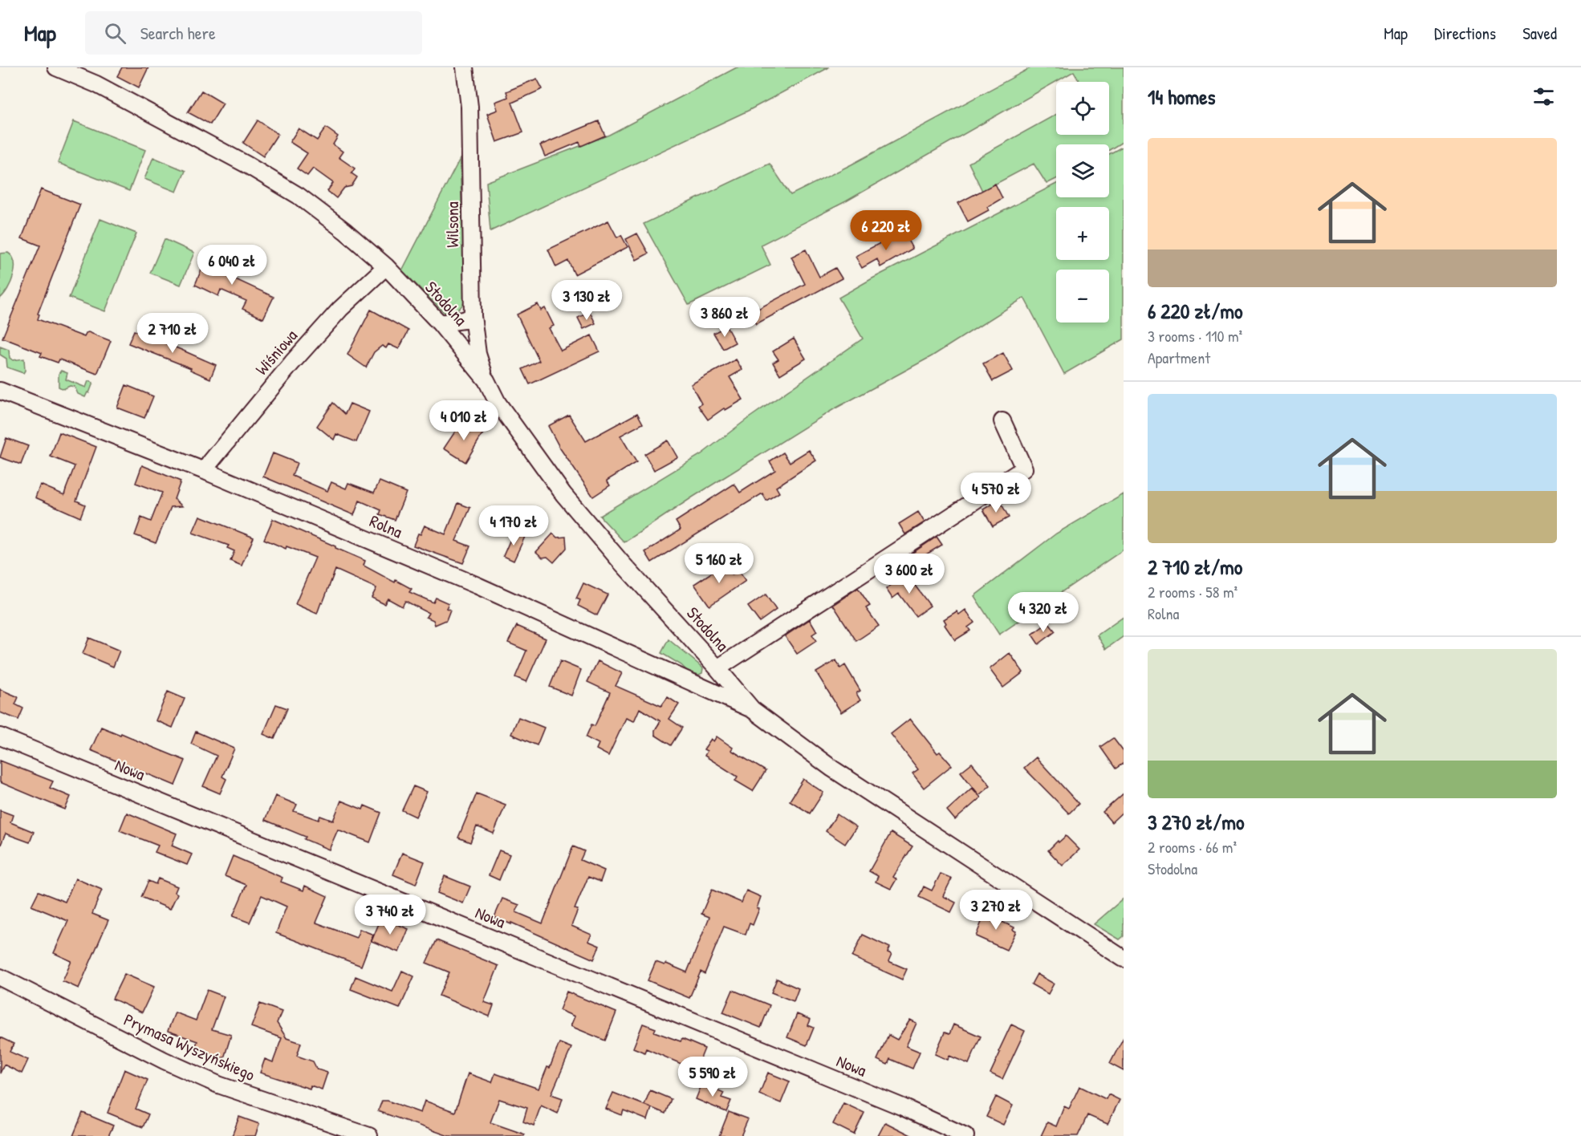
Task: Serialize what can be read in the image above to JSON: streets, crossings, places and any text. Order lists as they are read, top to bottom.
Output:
{
  "streets": {
    "street": [
      "Wilsona",
      "Stodolna",
      "Wiśniowa",
      "Rolna",
      "Nowa",
      "Prymasa Wyszyńskiego"
    ]
  },
  "crossings": [
    ["Wilsona", "Stodolna"],
    ["Stodolna", "Wiśniowa"],
    ["Stodolna", "Rolna"],
    ["Wiśniowa", "Rolna"]
  ],
  "page": {
    "header": "Map",
    "search": "Search here",
    "nav": ["Map", "Directions", "Saved"],
    "heading": "14 homes",
    "map_buttons": ["+", "−"],
    "list": [
      {
        "name": "6 220 zł/mo",
        "note": "3 rooms · 110 m² · Apartment"
      },
      {
        "name": "2 710 zł/mo",
        "note": "2 rooms · 58 m² · Rolna"
      },
      {
        "name": "3 270 zł/mo",
        "note": "2 rooms · 66 m² · Stodolna"
      }
    ],
    "price": [
      "6 220 zł",
      "6 040 zł",
      "3 130 zł",
      "3 860 zł",
      "2 710 zł",
      "4 010 zł",
      "4 570 zł",
      "4 170 zł",
      "5 160 zł",
      "3 600 zł",
      "4 320 zł",
      "3 270 zł",
      "3 740 zł",
      "5 590 zł"
    ]
  }
}
